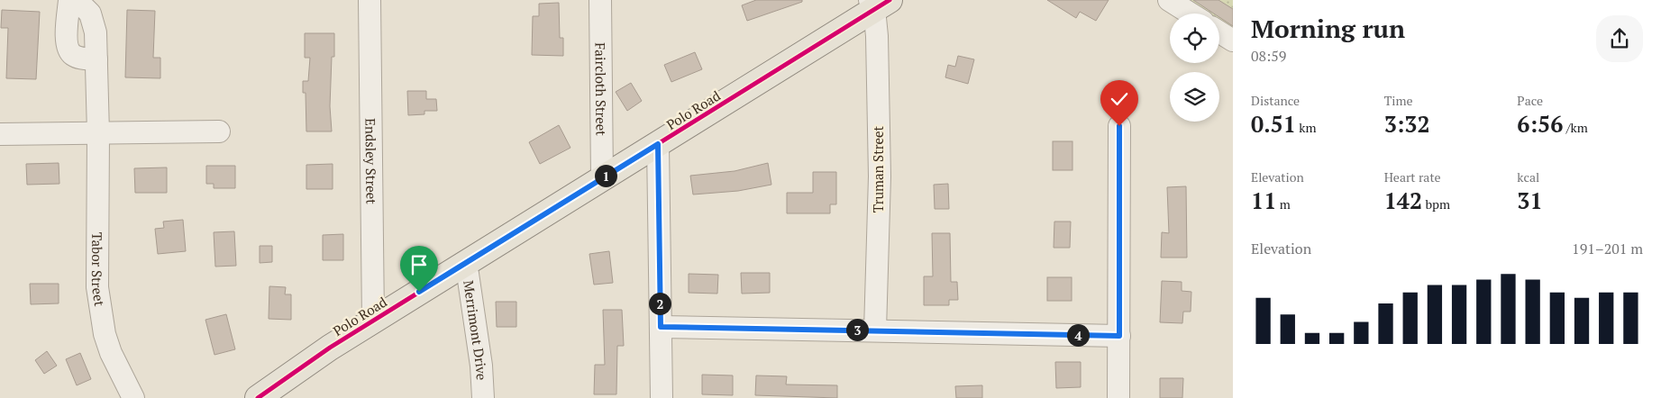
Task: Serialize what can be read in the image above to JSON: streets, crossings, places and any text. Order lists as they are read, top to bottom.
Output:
{
  "streets": {
    "main road": ["Polo Road"],
    "street": [
      "Faircloth Street",
      "Endsley Street",
      "Truman Street",
      "Tabor Street",
      "Merrimont Drive"
    ]
  },
  "crossings": [
    ["Faircloth Street", "Polo Road"],
    ["Polo Road", "Endsley Street"],
    ["Polo Road", "Truman Street"],
    ["Polo Road", "Merrimont Drive"]
  ],
  "page": {
    "heading": ["Morning run", "08:59"],
    "stats": [
      ["Distance", "0.51 km"],
      ["Time", "3:32"],
      ["Pace", "6:56 /km"],
      ["Elevation", "11 m"],
      ["Heart rate", "142 bpm"],
      ["kcal", "31"]
    ],
    "pins": [
      "1",
      "2",
      "3",
      "4"
    ],
    "chart": ["Elevation", "191–201 m"]
  }
}
